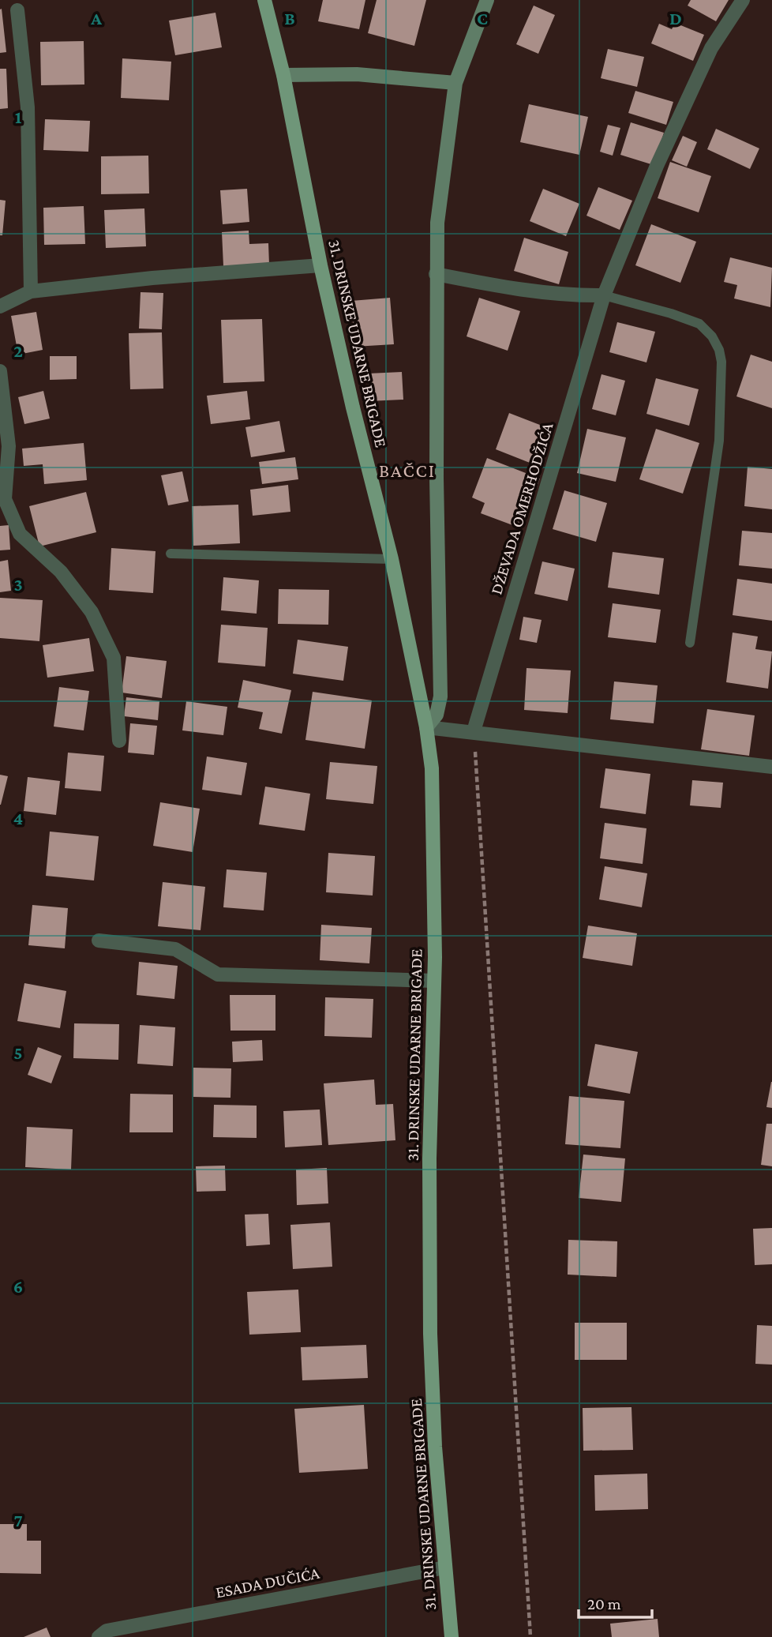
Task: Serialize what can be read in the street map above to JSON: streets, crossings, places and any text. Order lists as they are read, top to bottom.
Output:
{
  "streets": {
    "main road": ["31. DRINSKE UDARNE BRIGADE"],
    "street": ["DŽEVADA OMERHODŽIĆA", "ESADA DUČIĆA"]
  },
  "crossings": [
    ["31. DRINSKE UDARNE BRIGADE", "ESADA DUČIĆA"]
  ],
  "districts": ["BAČCI"],
  "scale_bar": "20 m",
  "grid": {
    "columns": [
      "A",
      "B",
      "C",
      "D"
    ],
    "rows": [
      "1",
      "2",
      "3",
      "4",
      "5",
      "6",
      "7"
    ]
  }
}
